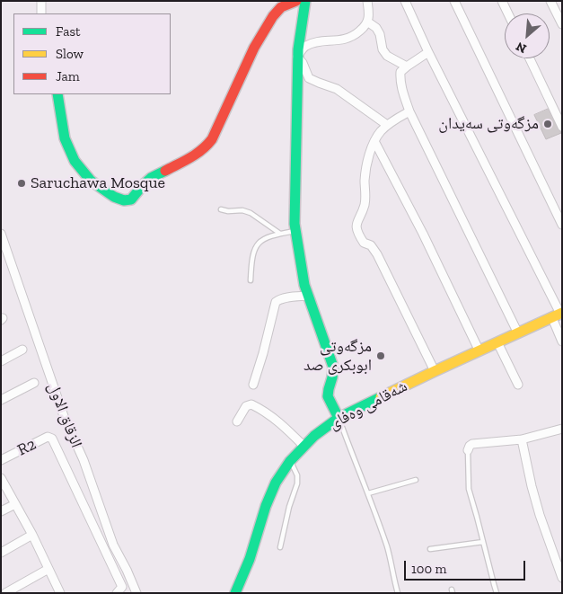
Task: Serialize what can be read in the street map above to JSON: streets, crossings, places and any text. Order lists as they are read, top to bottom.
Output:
{
  "streets": {
    "street": ["شەقامی وەفای", "الزقاق الاول", "R2"]
  },
  "places": ["مزگەوتی سەیدان", "Saruchawa Mosque", "مزگەوتی ابوبکری صد"],
  "legend": ["Fast", "Slow", "Jam"],
  "scale_bar": "100 m",
  "north": "bottom left"
}
